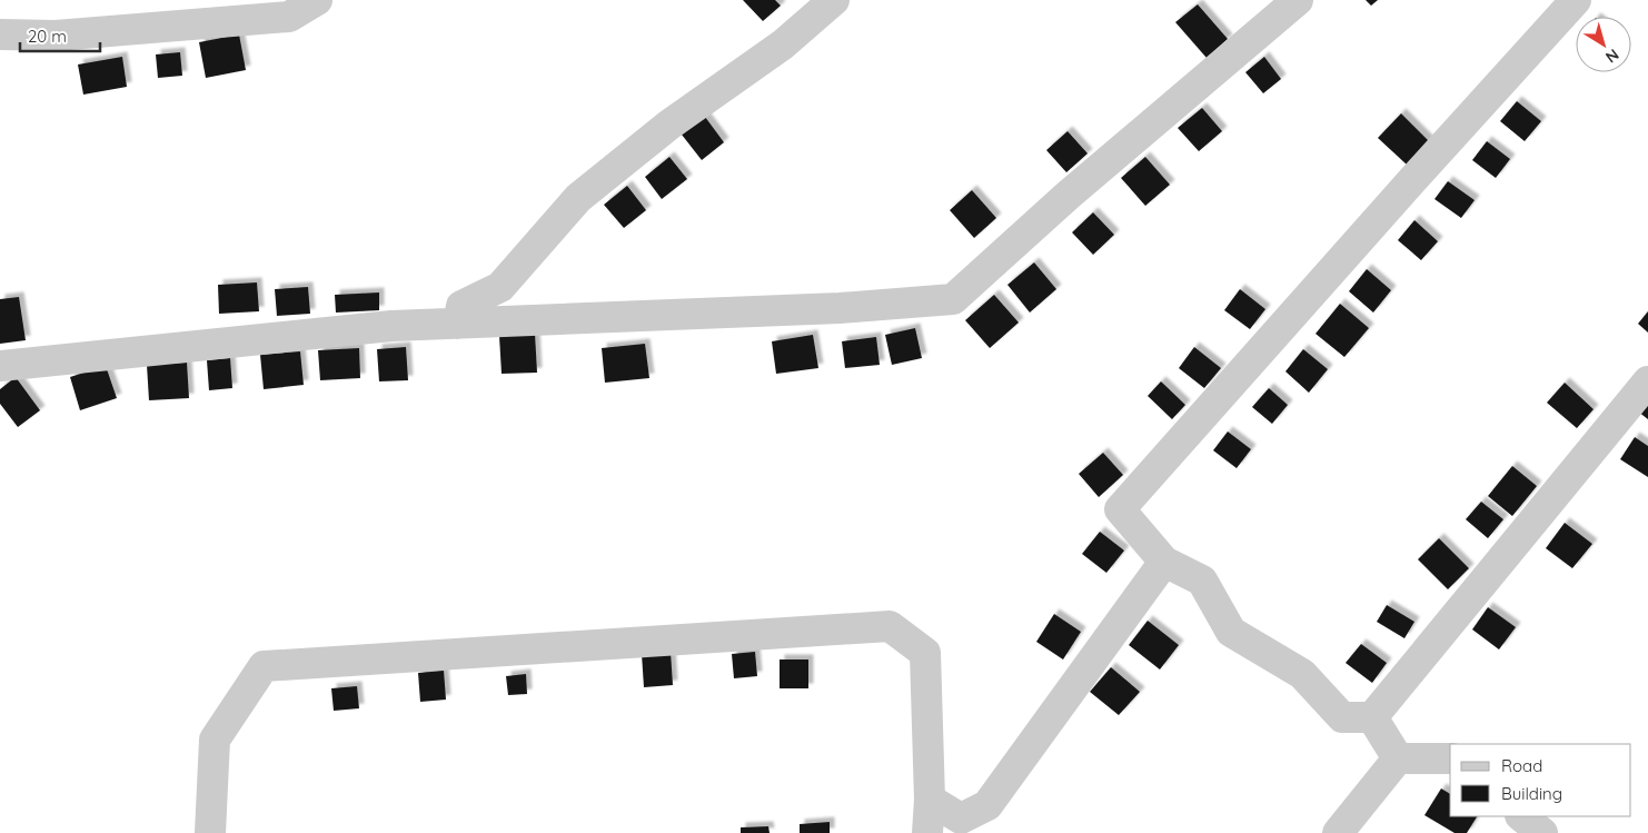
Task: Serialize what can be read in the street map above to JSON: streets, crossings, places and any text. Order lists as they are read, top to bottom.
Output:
{
  "legend": ["Road", "Building"],
  "scale_bar": "20 m",
  "north": "bottom right"
}
